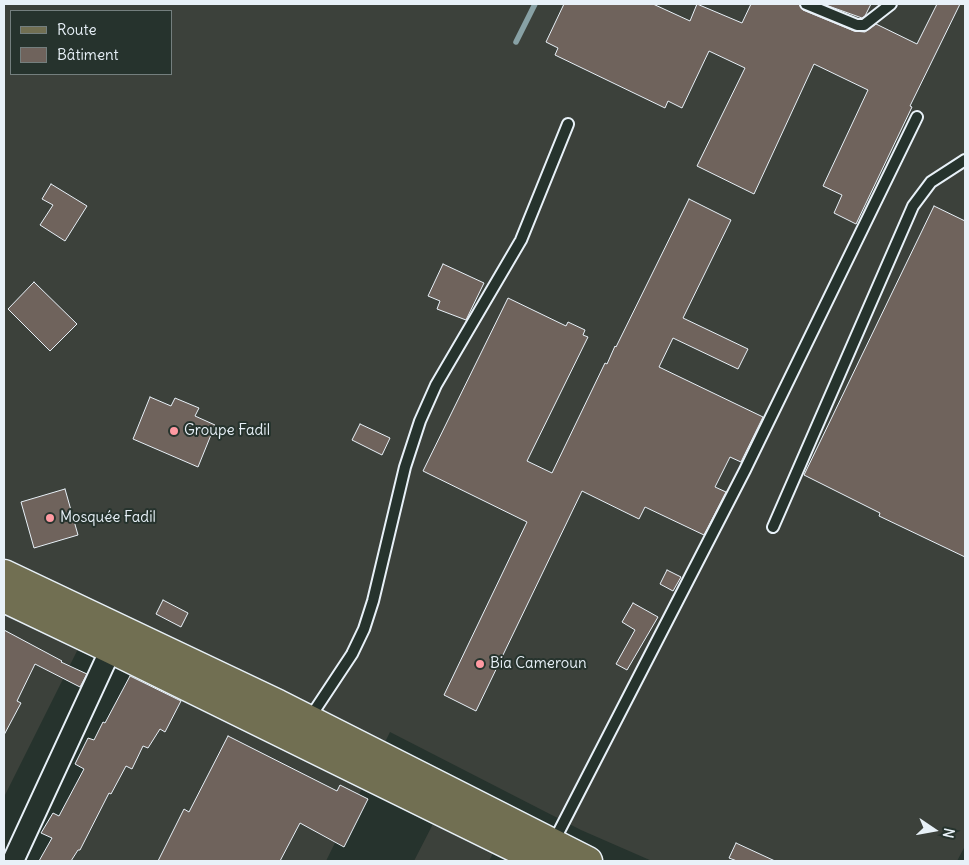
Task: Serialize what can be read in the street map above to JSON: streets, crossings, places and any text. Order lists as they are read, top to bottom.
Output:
{
  "places": ["Groupe Fadil", "Mosquée Fadil", "Bia Cameroun"],
  "legend": ["Route", "Bâtiment"],
  "north": "right"
}
